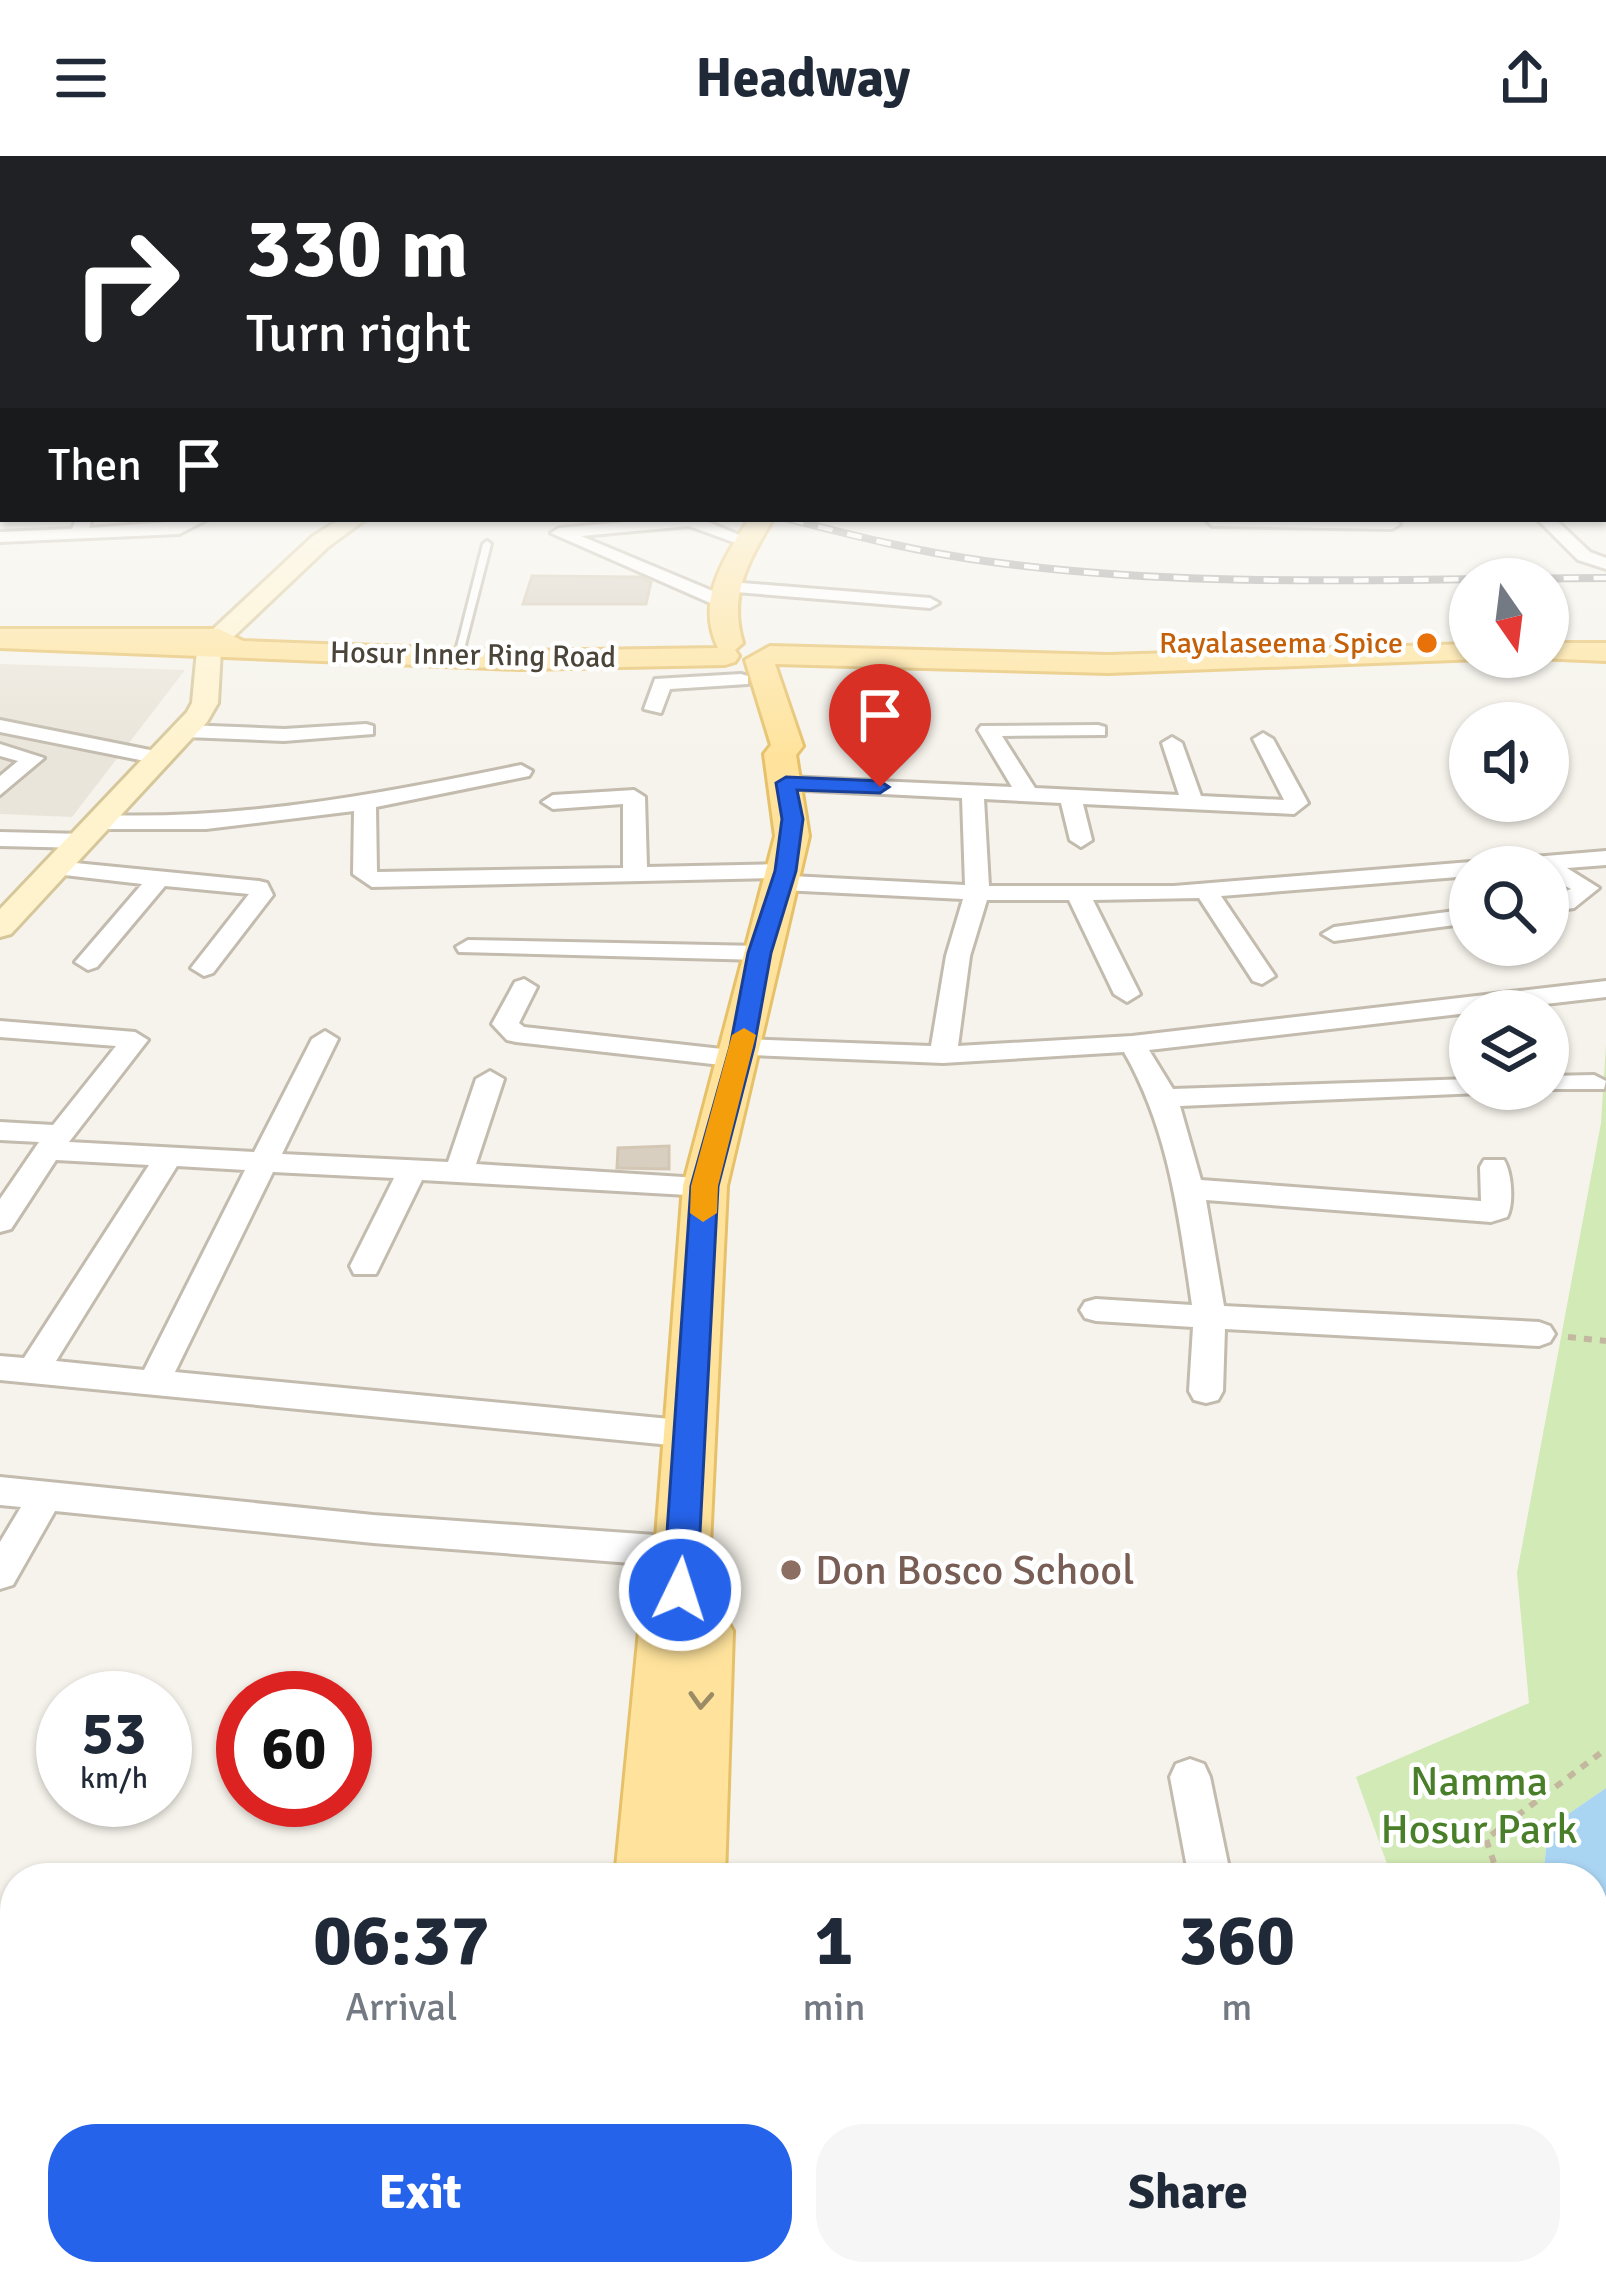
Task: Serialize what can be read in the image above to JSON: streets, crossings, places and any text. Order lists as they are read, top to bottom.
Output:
{
  "streets": {
    "main road": ["Hosur Inner Ring Road"]
  },
  "parks": ["Namma Hosur Park"],
  "places": ["Rayalaseema Spice", "Don Bosco School"],
  "north": "bottom",
  "page": {
    "header": "Headway",
    "turn": ["330 m", "Turn right"],
    "then": "Then",
    "speed": "53 km/h",
    "limit": "60",
    "eta": [
      "06:37",
      "Arrival",
      "1",
      "min",
      "360",
      "m"
    ],
    "buttons": ["Exit", "Share"]
  }
}
